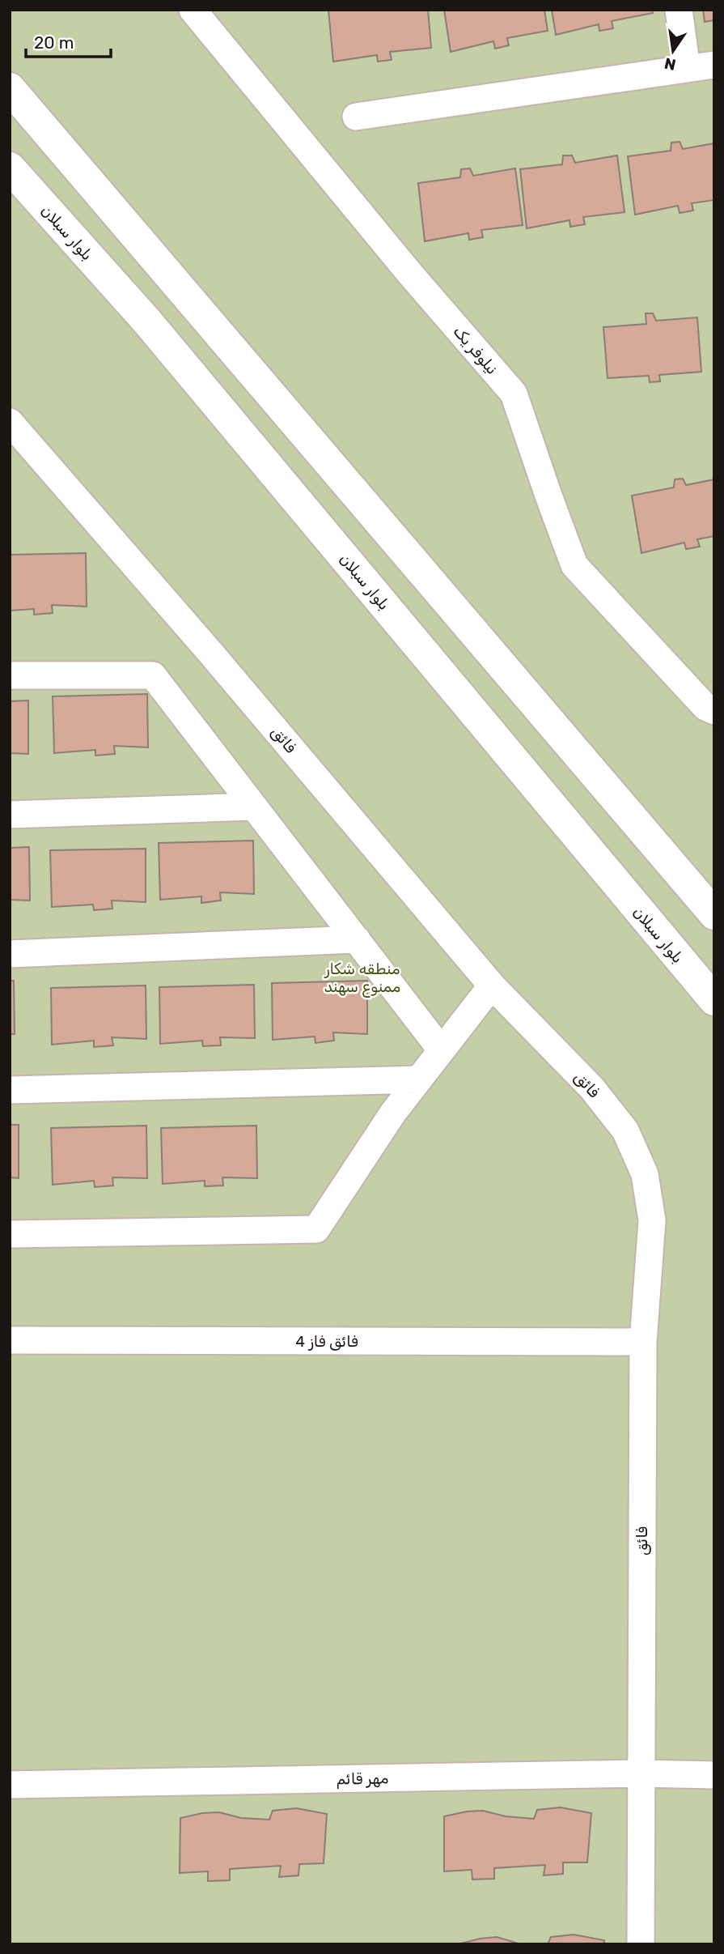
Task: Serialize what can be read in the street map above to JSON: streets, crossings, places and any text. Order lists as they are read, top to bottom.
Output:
{
  "streets": {
    "street": [
      "بلوار سبلان",
      "نیلوفر یک",
      "فائق",
      "فائق فاز 4",
      "مهر قائم"
    ]
  },
  "crossings": [
    ["فائق", "فائق فاز 4"],
    ["فائق", "مهر قائم"]
  ],
  "parks": ["منطقه شکار ممنوع سهند"],
  "scale_bar": "20 m",
  "north": "bottom"
}
